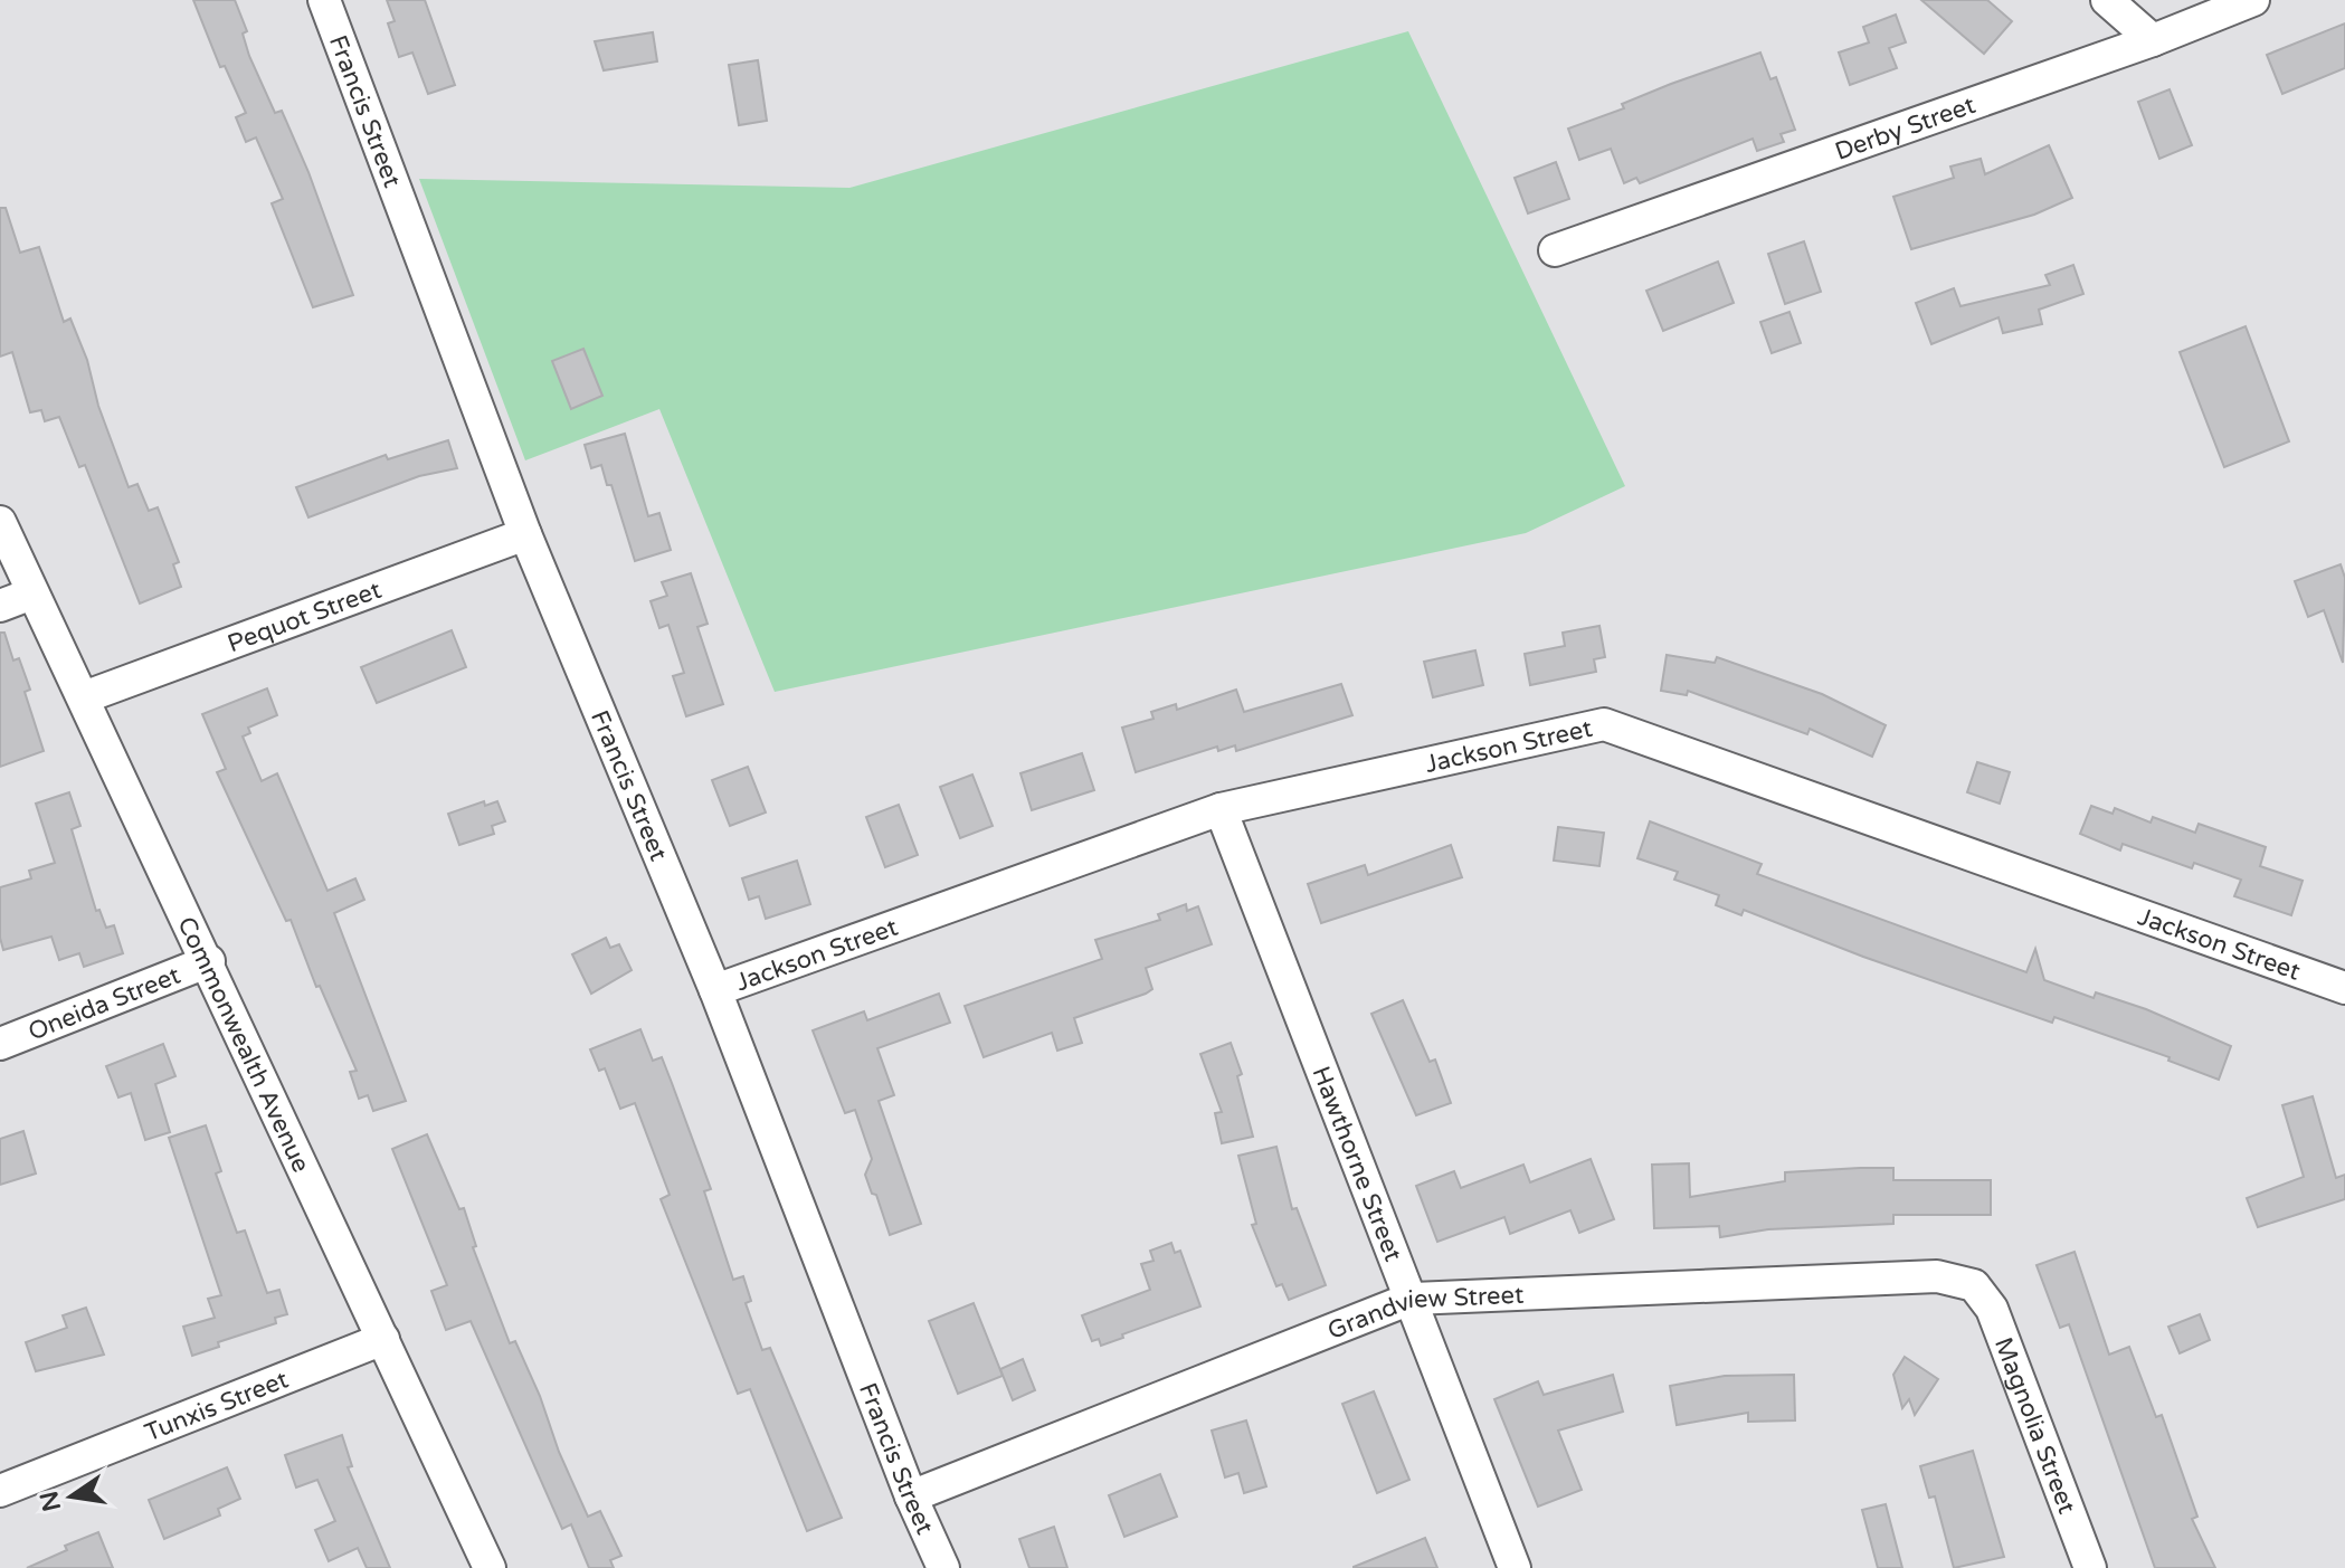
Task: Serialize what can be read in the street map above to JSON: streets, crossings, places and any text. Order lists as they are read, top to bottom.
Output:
{
  "streets": {
    "street": [
      "Francis Street",
      "Derby Street",
      "Pequot Street",
      "Jackson Street",
      "Oneida Street",
      "Commonwealth Avenue",
      "Hawthorne Street",
      "Grandview Street",
      "Tunxis Street",
      "Magnolia Street"
    ]
  },
  "crossings": [
    ["Francis Street", "Pequot Street"],
    ["Francis Street", "Jackson Street"],
    ["Francis Street", "Grandview Street"],
    ["Pequot Street", "Commonwealth Avenue"],
    ["Jackson Street", "Hawthorne Street"],
    ["Oneida Street", "Commonwealth Avenue"],
    ["Commonwealth Avenue", "Tunxis Street"],
    ["Hawthorne Street", "Grandview Street"],
    ["Grandview Street", "Magnolia Street"]
  ],
  "north": "left"
}
